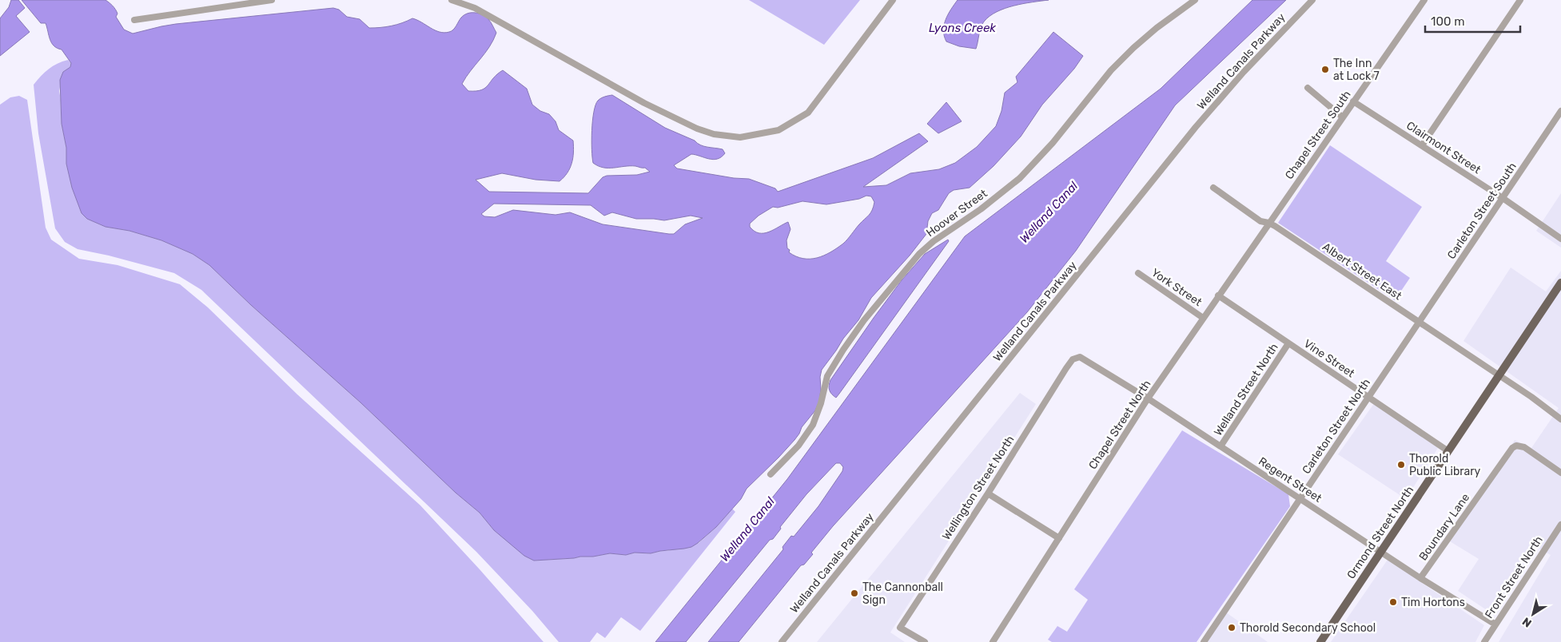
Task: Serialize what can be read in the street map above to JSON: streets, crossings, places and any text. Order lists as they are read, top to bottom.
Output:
{
  "streets": {
    "main road": ["Ormond Street North"],
    "street": [
      "Welland Canals Parkway",
      "Chapel Street South",
      "Clairmont Street",
      "Carleton Street South",
      "Hoover Street",
      "Albert Street East",
      "York Street",
      "Vine Street",
      "Welland Street North",
      "Chapel Street North",
      "Carleton Street North",
      "Regent Street",
      "Wellington Street North",
      "Boundary Lane",
      "Front Street North"
    ]
  },
  "crossings": [
    ["Chapel Street South", "Clairmont Street"],
    ["Chapel Street South", "Albert Street East"],
    ["Chapel Street South", "Chapel Street North"],
    ["Clairmont Street", "Carleton Street South"],
    ["Carleton Street South", "Albert Street East"],
    ["Carleton Street South", "Carleton Street North"],
    ["Albert Street East", "Chapel Street North"],
    ["Albert Street East", "Carleton Street North"],
    ["Albert Street East", "Ormond Street North"],
    ["York Street", "Chapel Street North"],
    ["Vine Street", "Welland Street North"],
    ["Vine Street", "Chapel Street North"],
    ["Vine Street", "Carleton Street North"],
    ["Vine Street", "Ormond Street North"],
    ["Welland Street North", "Regent Street"],
    ["Chapel Street North", "Regent Street"],
    ["Carleton Street North", "Regent Street"],
    ["Regent Street", "Wellington Street North"],
    ["Regent Street", "Boundary Lane"],
    ["Regent Street", "Ormond Street North"],
    ["Regent Street", "Front Street North"]
  ],
  "water": ["Lyons Creek", "Welland Canal"],
  "places": [
    "The Inn at Lock 7",
    "Thorold Public Library",
    "The Cannonball Sign",
    "Tim Hortons",
    "Thorold Secondary School"
  ],
  "scale_bar": "100 m",
  "north": "bottom left"
}
